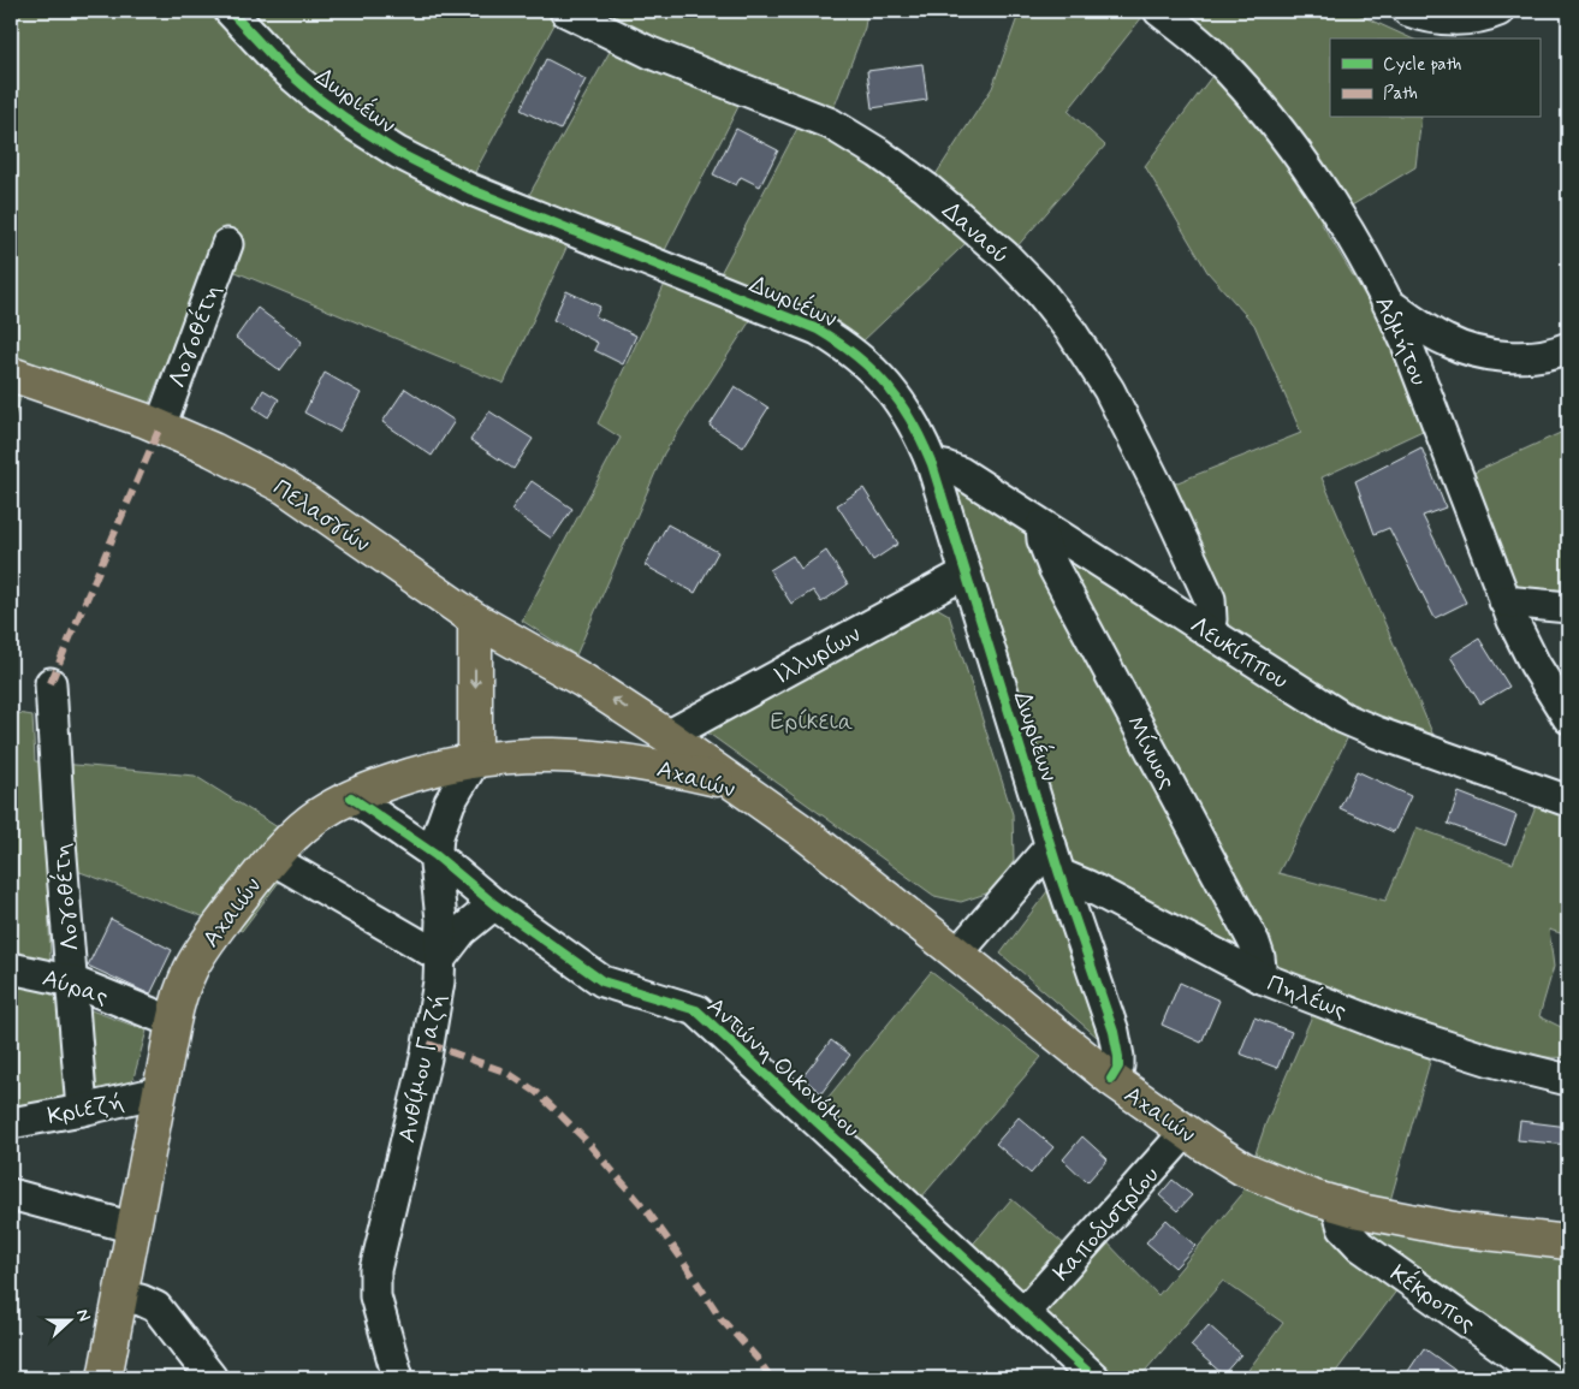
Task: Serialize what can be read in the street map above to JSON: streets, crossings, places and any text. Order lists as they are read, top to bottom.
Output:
{
  "streets": {
    "main road": ["Πελασγών", "Αχαιών"],
    "street": [
      "Δωριέων",
      "Δαναού",
      "Λογοθέτη",
      "Αδμήτου",
      "Λευκίππου",
      "Ιλλυρίων",
      "Μίνωος",
      "Αύρας",
      "Πηλέως",
      "Αντώνη Οικονόμου",
      "Ανθίμου Γαζή",
      "Κριεζή",
      "Καποδιστρίου",
      "Κέκροπος"
    ]
  },
  "crossings": [
    ["Δωριέων", "Λευκίππου"],
    ["Δωριέων", "Ιλλυρίων"],
    ["Δωριέων", "Αχαιών"],
    ["Δωριέων", "Πηλέως"],
    ["Δαναού", "Λευκίππου"],
    ["Λογοθέτη", "Πελασγών"],
    ["Λογοθέτη", "Αύρας"],
    ["Λογοθέτη", "Κριεζή"],
    ["Πελασγών", "Ιλλυρίων"],
    ["Πελασγών", "Αχαιών"],
    ["Λευκίππου", "Μίνωος"],
    ["Μίνωος", "Πηλέως"],
    ["Αχαιών", "Αύρας"],
    ["Αχαιών", "Αντώνη Οικονόμου"],
    ["Αχαιών", "Ανθίμου Γαζή"],
    ["Αχαιών", "Κριεζή"],
    ["Αχαιών", "Καποδιστρίου"],
    ["Αχαιών", "Κέκροπος"],
    ["Αντώνη Οικονόμου", "Ανθίμου Γαζή"],
    ["Αντώνη Οικονόμου", "Καποδιστρίου"]
  ],
  "parks": ["Ερίκεια"],
  "legend": ["Cycle path", "Path"],
  "north": "right"
}
